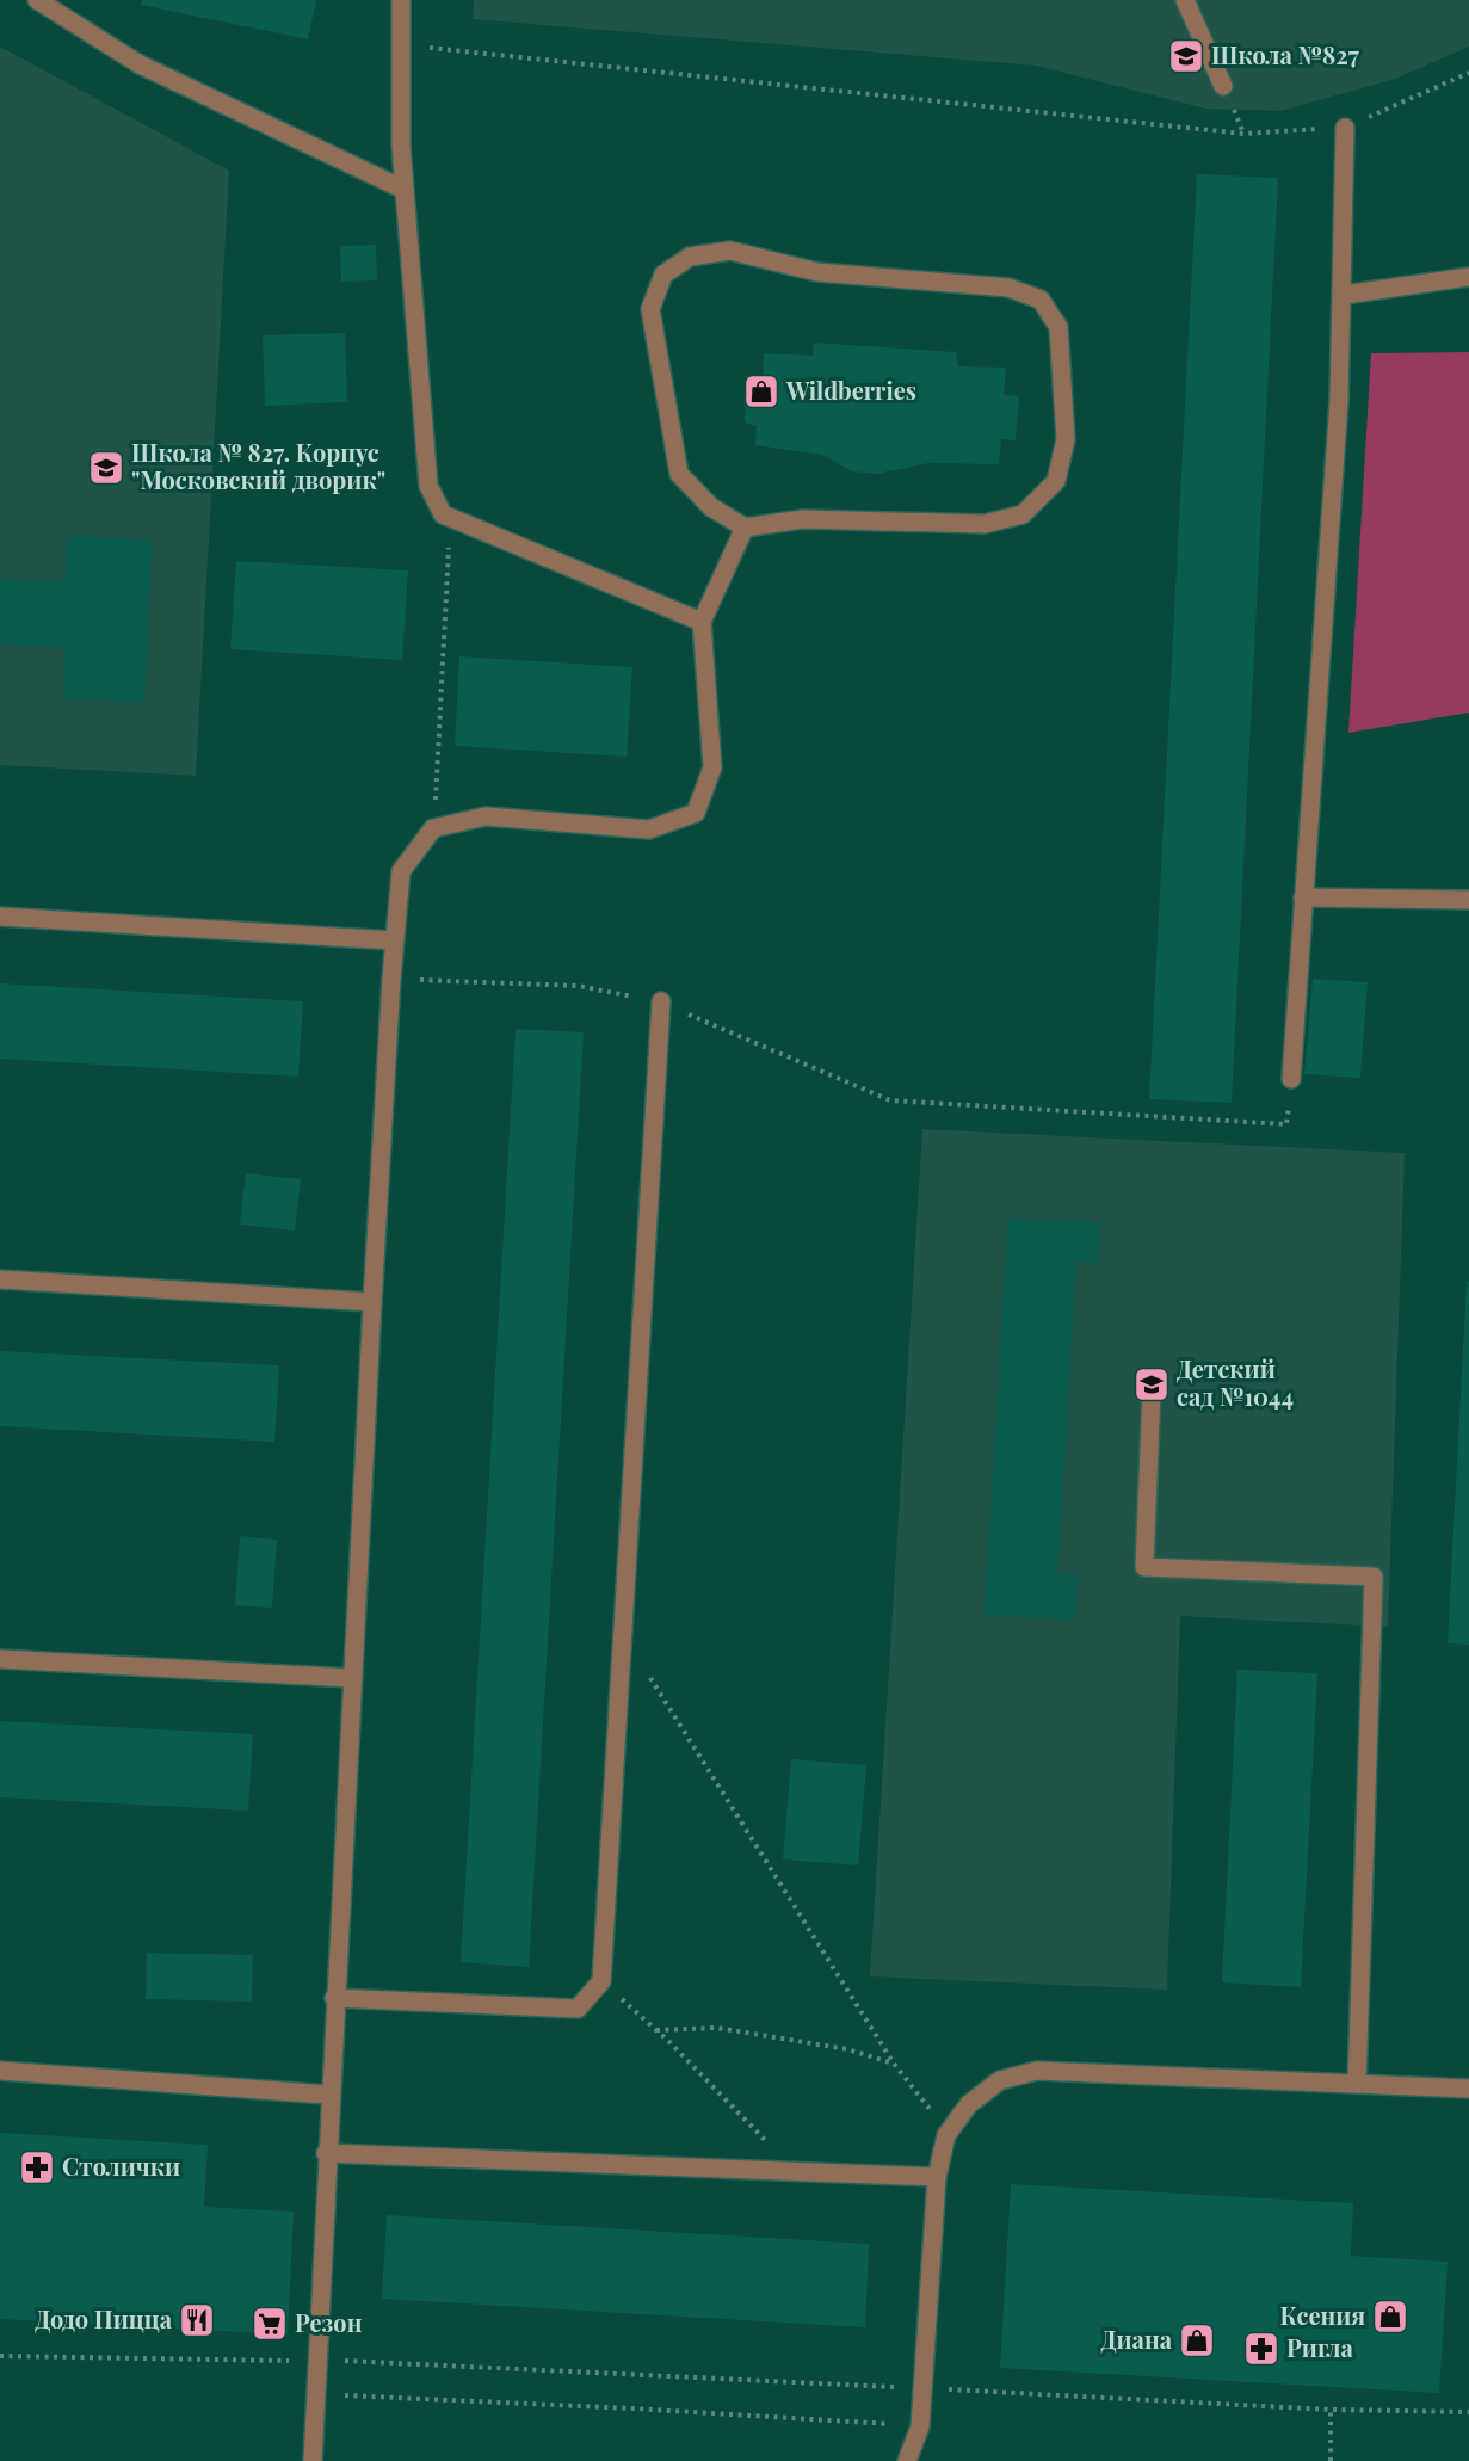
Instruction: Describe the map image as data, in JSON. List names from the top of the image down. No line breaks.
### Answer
{"places":{"school or university":["Школа №827","Школа № 827. Корпус \"Московский дворик\"","Детский сад №1044"],"shop":["Wildberries","Ксения","Диана"],"pharmacy":["Столички","Ригла"],"restaurant":["Додо Пицца"],"supermarket":["Резон"]}}
